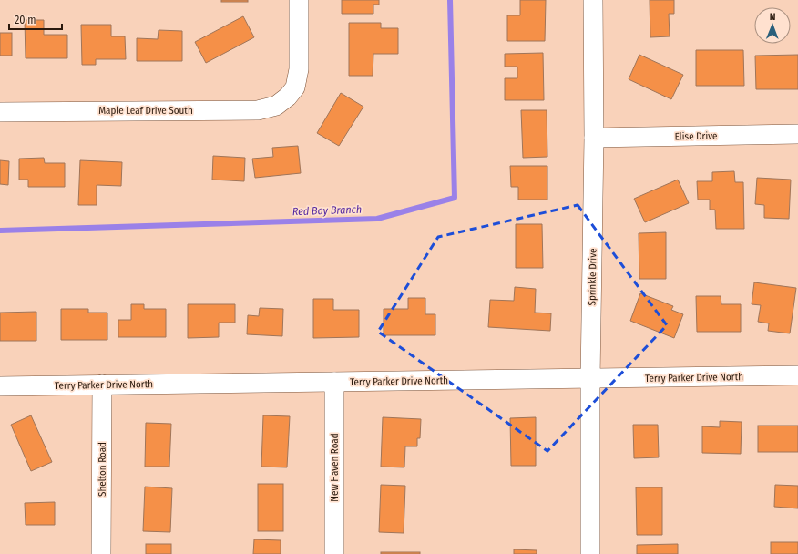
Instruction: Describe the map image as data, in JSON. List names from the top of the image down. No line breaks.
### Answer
{"streets":{"street":["Maple Leaf Drive South","Elise Drive","Sprinkle Drive","Terry Parker Drive North","New Haven Road","Shelton Road"]},"crossings":[["Elise Drive","Sprinkle Drive"],["Sprinkle Drive","Terry Parker Drive North"],["Terry Parker Drive North","New Haven Road"],["Terry Parker Drive North","Shelton Road"]],"water":["Red Bay Branch"],"scale_bar":"20 m","north":"top"}
